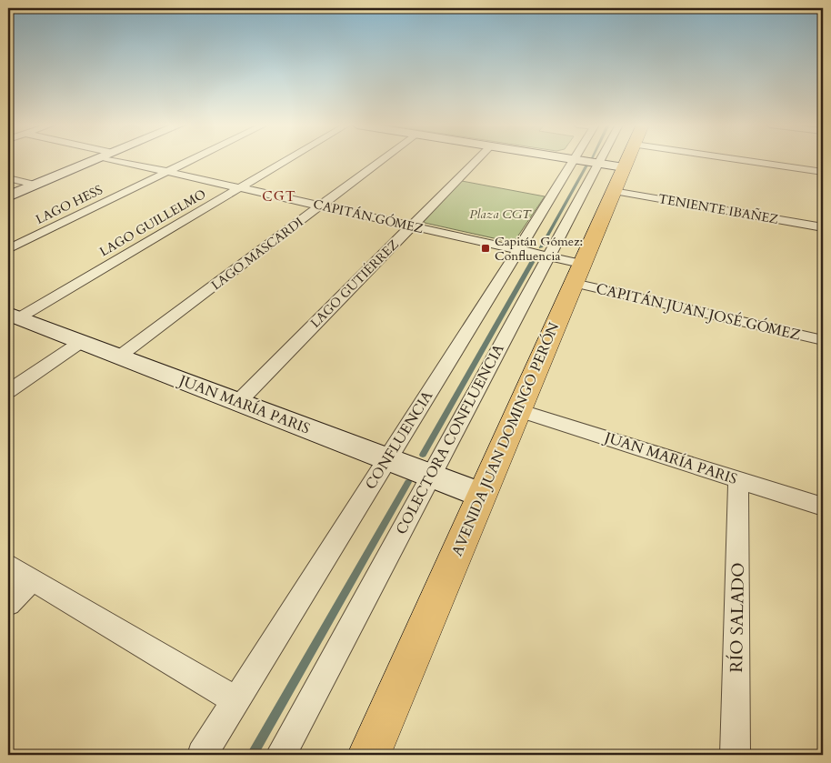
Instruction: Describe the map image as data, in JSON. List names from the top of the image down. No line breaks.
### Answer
{"streets":{"main road":["AVENIDA JUAN DOMINGO PERÓN"],"street":["LAGO HESS","TENIENTE IBAÑEZ","CAPITÁN GÓMEZ","LAGO GUILLELMO","LAGO MASCARDI","LAGO GUTIÉRREZ","CAPITÁN JUAN JOSÉ GÓMEZ","JUAN MARÍA PARIS","COLECTORA CONFLUENCIA","CONFLUENCIA","RÍO SALADO"]},"crossings":[["LAGO HESS","CAPITÁN GÓMEZ"],["TENIENTE IBAÑEZ","AVENIDA JUAN DOMINGO PERÓN"],["CAPITÁN GÓMEZ","LAGO GUILLELMO"],["CAPITÁN GÓMEZ","LAGO MASCARDI"],["CAPITÁN GÓMEZ","LAGO GUTIÉRREZ"],["CAPITÁN GÓMEZ","CAPITÁN JUAN JOSÉ GÓMEZ"],["CAPITÁN GÓMEZ","COLECTORA CONFLUENCIA"],["CAPITÁN GÓMEZ","AVENIDA JUAN DOMINGO PERÓN"],["CAPITÁN GÓMEZ","CONFLUENCIA"],["LAGO GUILLELMO","JUAN MARÍA PARIS"],["LAGO MASCARDI","JUAN MARÍA PARIS"],["LAGO GUTIÉRREZ","JUAN MARÍA PARIS"],["CAPITÁN JUAN JOSÉ GÓMEZ","AVENIDA JUAN DOMINGO PERÓN"],["JUAN MARÍA PARIS","COLECTORA CONFLUENCIA"],["JUAN MARÍA PARIS","AVENIDA JUAN DOMINGO PERÓN"],["JUAN MARÍA PARIS","CONFLUENCIA"],["JUAN MARÍA PARIS","RÍO SALADO"]],"districts":["CGT"],"parks":["Plaza CGT"],"places":{"transit":["Capitán Gómez: Confluencia"]}}
